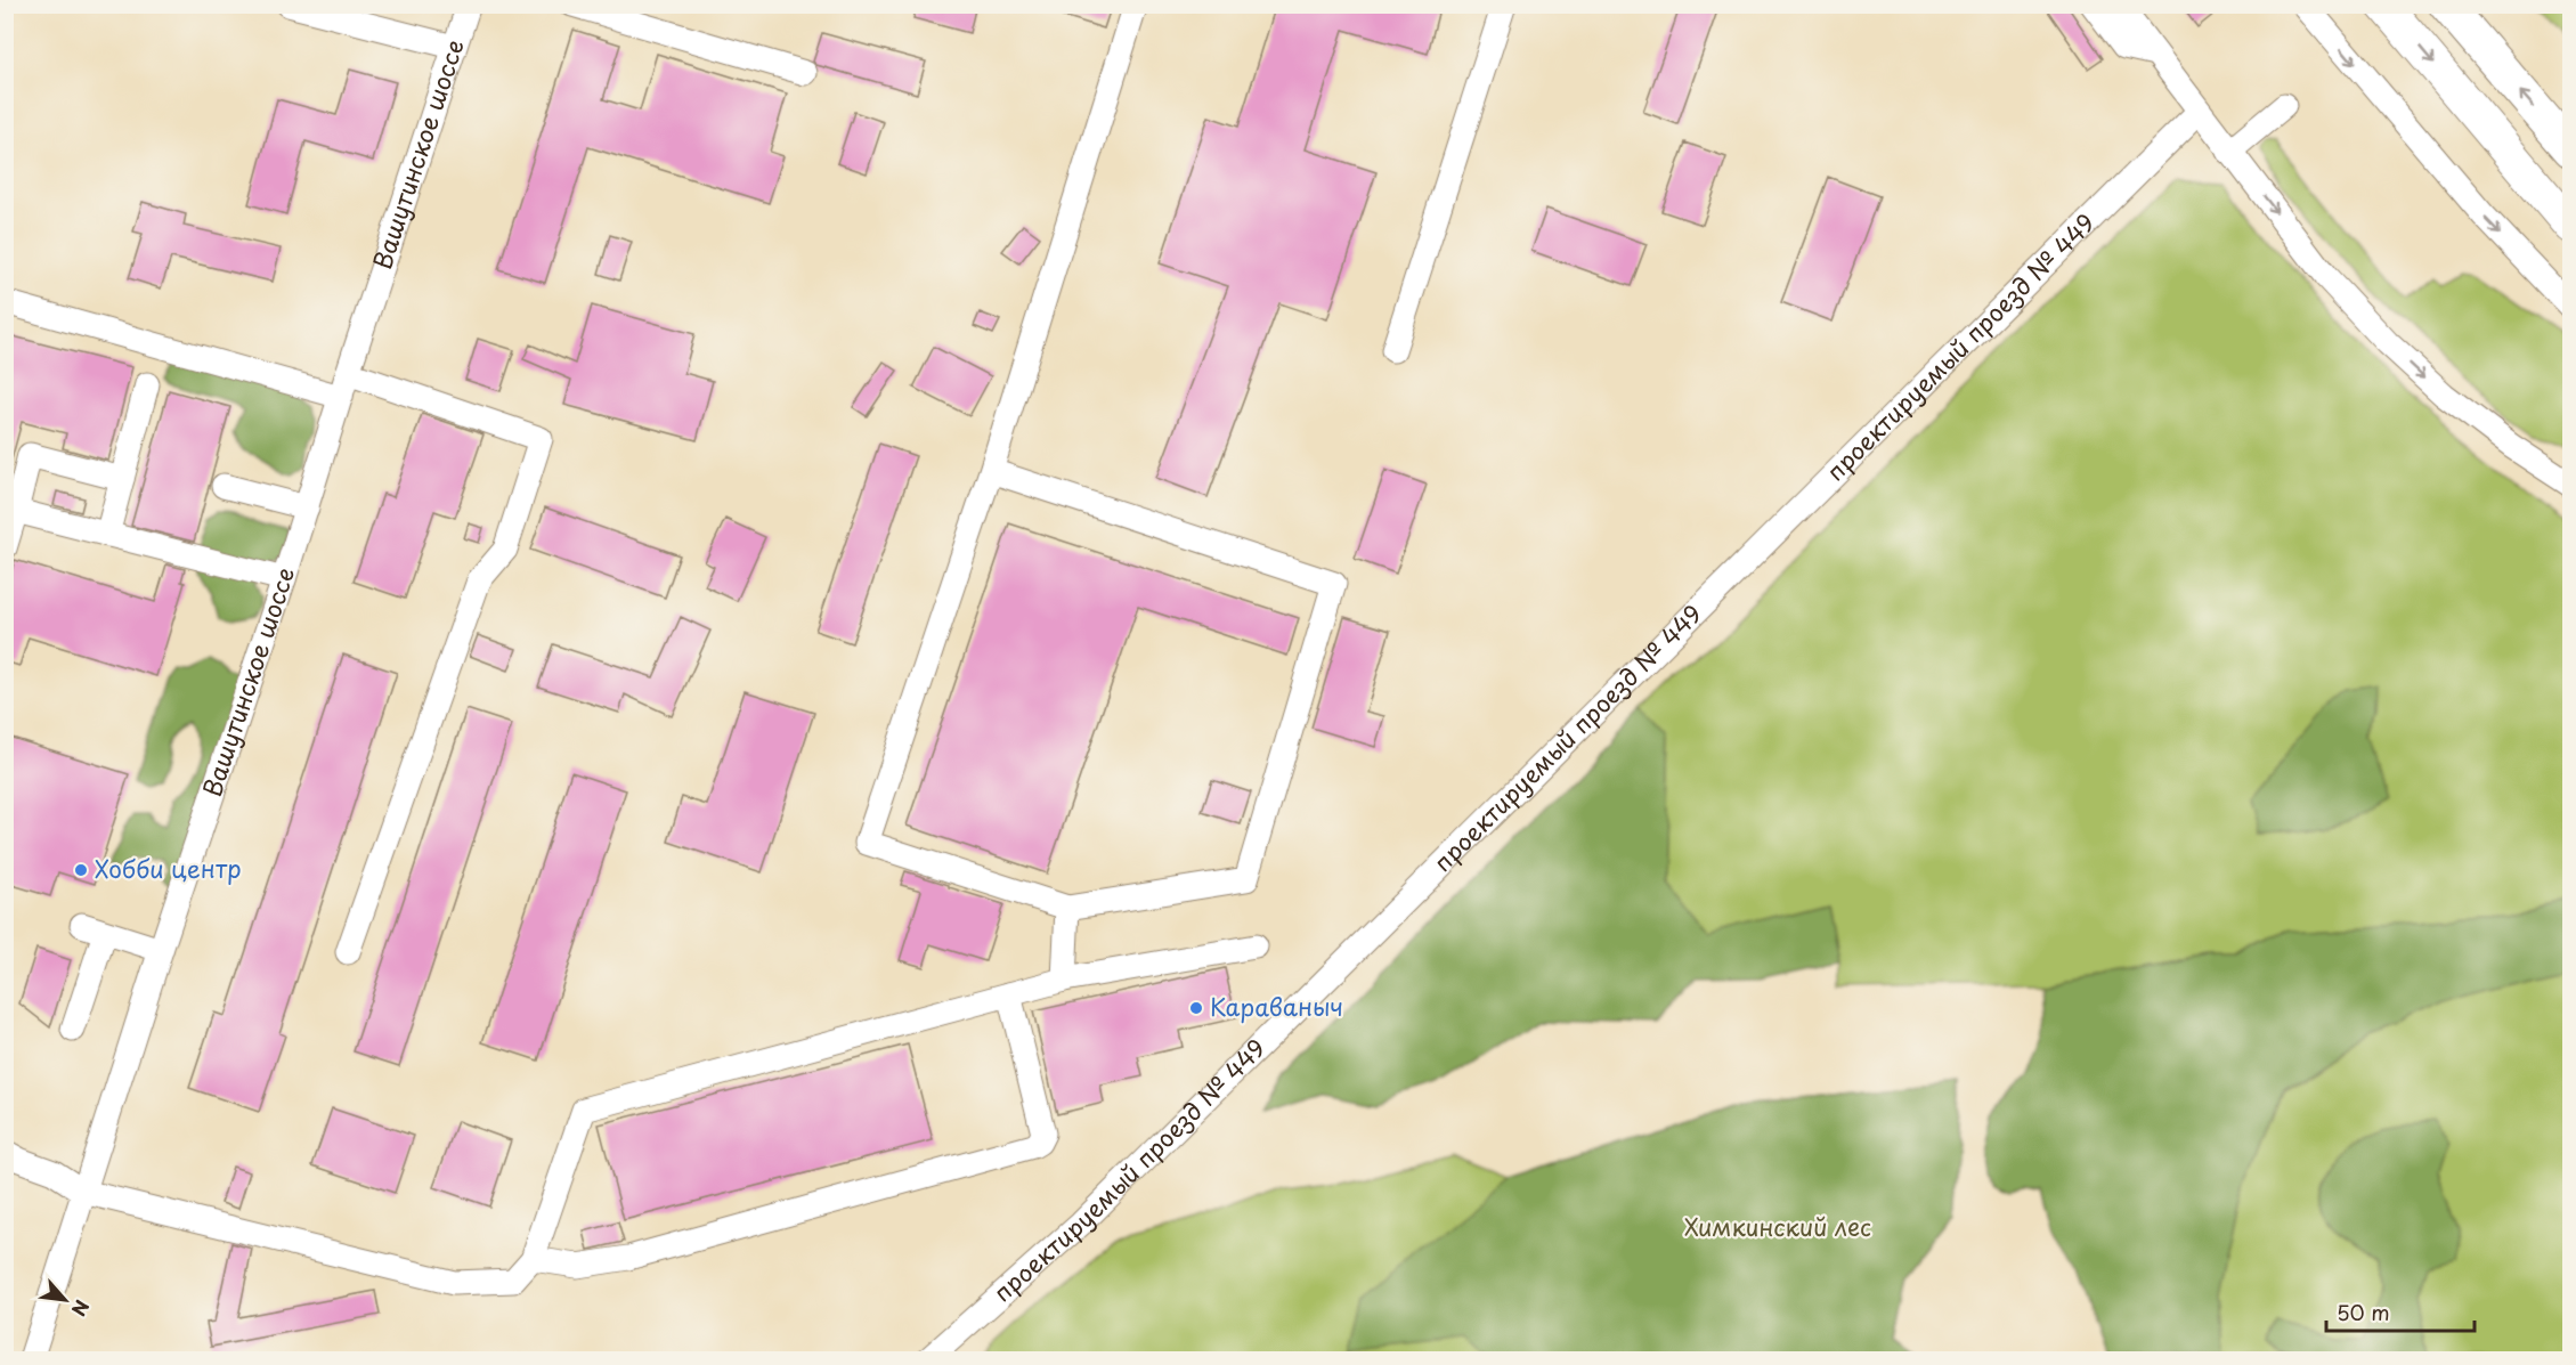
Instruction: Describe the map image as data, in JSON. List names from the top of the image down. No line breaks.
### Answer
{"streets":{"street":["Вашутинское шоссе","проектируемый проезд № 449"]},"parks":["Химкинский лес"],"places":["Хобби центр","Караваныч"],"scale_bar":"50 m","north":"bottom right"}
